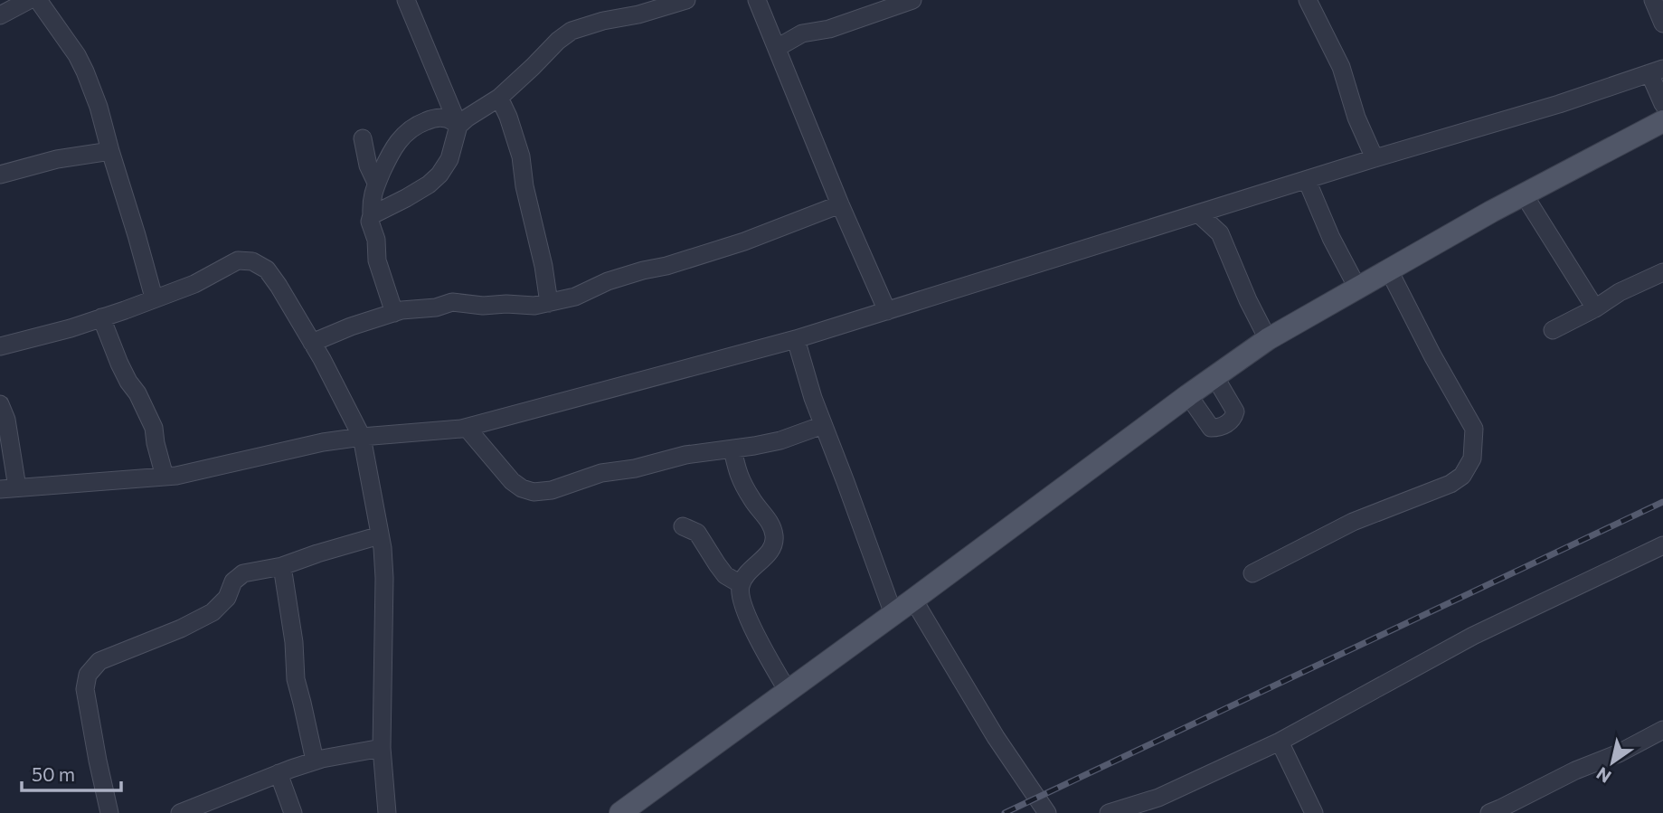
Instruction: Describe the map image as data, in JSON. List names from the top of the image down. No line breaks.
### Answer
{"scale_bar":"50 m","north":"bottom left"}
